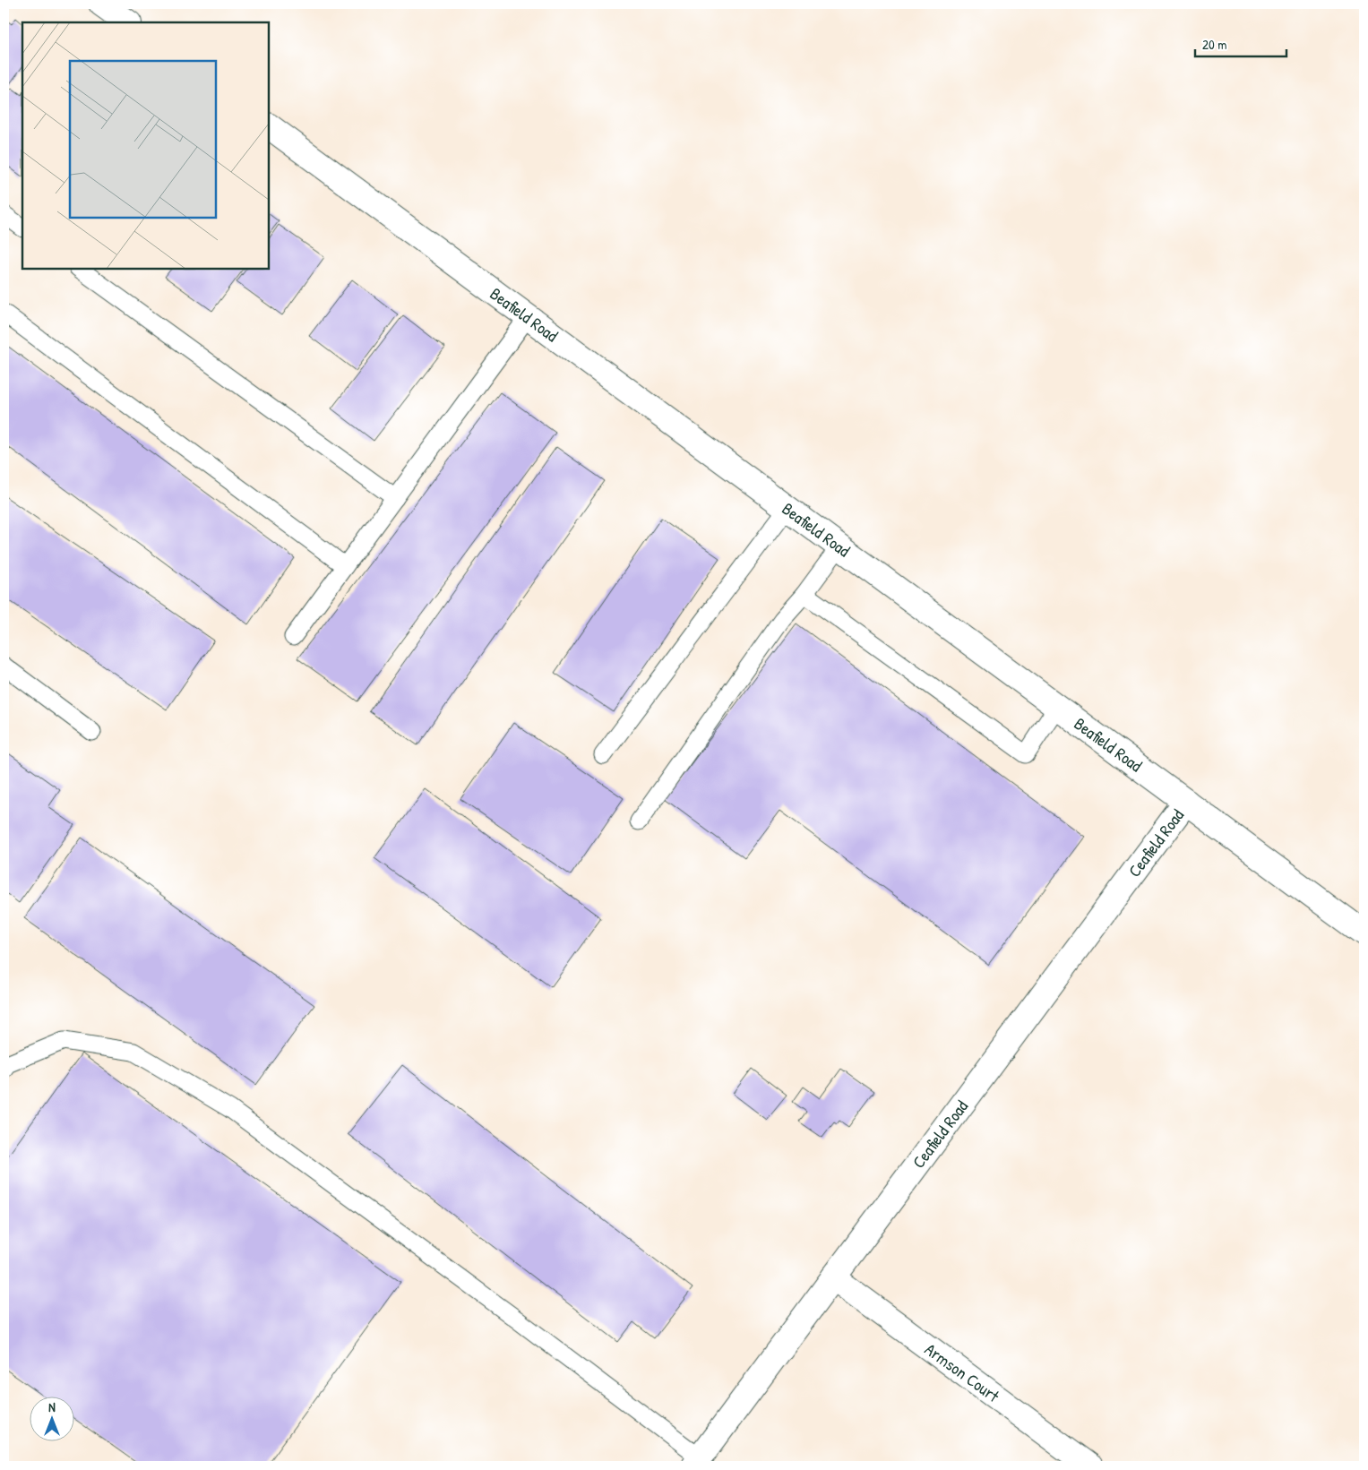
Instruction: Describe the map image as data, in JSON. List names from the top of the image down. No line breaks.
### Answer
{"streets":{"street":["Beafield Road","Ceafield Road","Armson Court"]},"crossings":[["Beafield Road","Ceafield Road"],["Ceafield Road","Armson Court"]],"scale_bar":"20 m","north":"top"}
